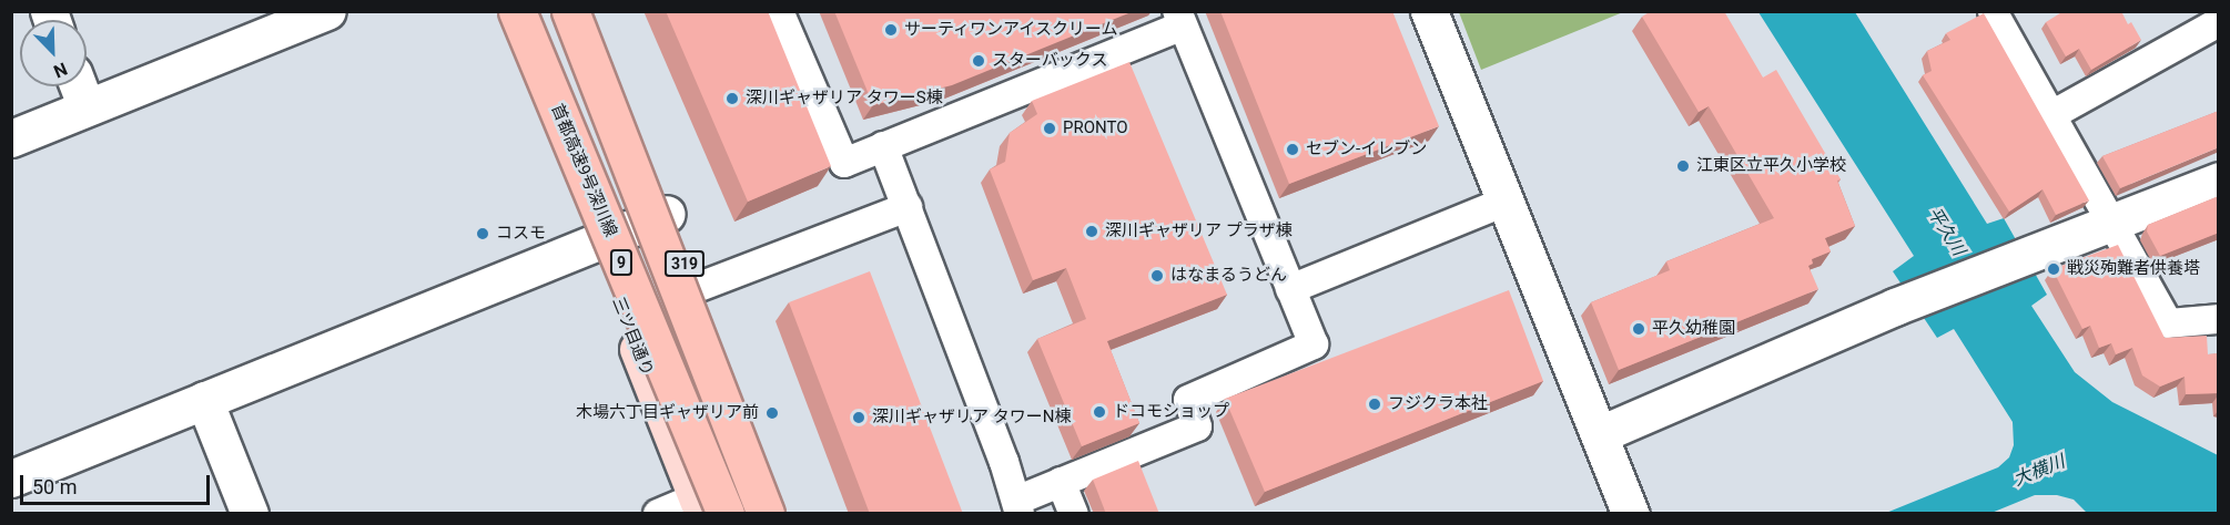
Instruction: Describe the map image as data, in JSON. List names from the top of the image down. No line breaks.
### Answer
{"streets":{"highway":["首都高速9号深川線","9"],"main road":["319","三ツ目通り"]},"crossings":[["首都高速9号深川線","三ツ目通り"]],"water":["平久川","大横川"],"places":["サーティワンアイスクリーム","スターバックス","深川ギャザリア タワーS棟","PRONTO","セブン-イレブン","江東区立平久小学校","深川ギャザリア プラザ棟","コスモ","戦災殉難者供養塔","はなまるうどん","平久幼稚園","フジクラ本社","ドコモショップ","木場六丁目ギャザリア前","深川ギャザリア タワーN棟"],"scale_bar":"50 m","north":"bottom right"}
